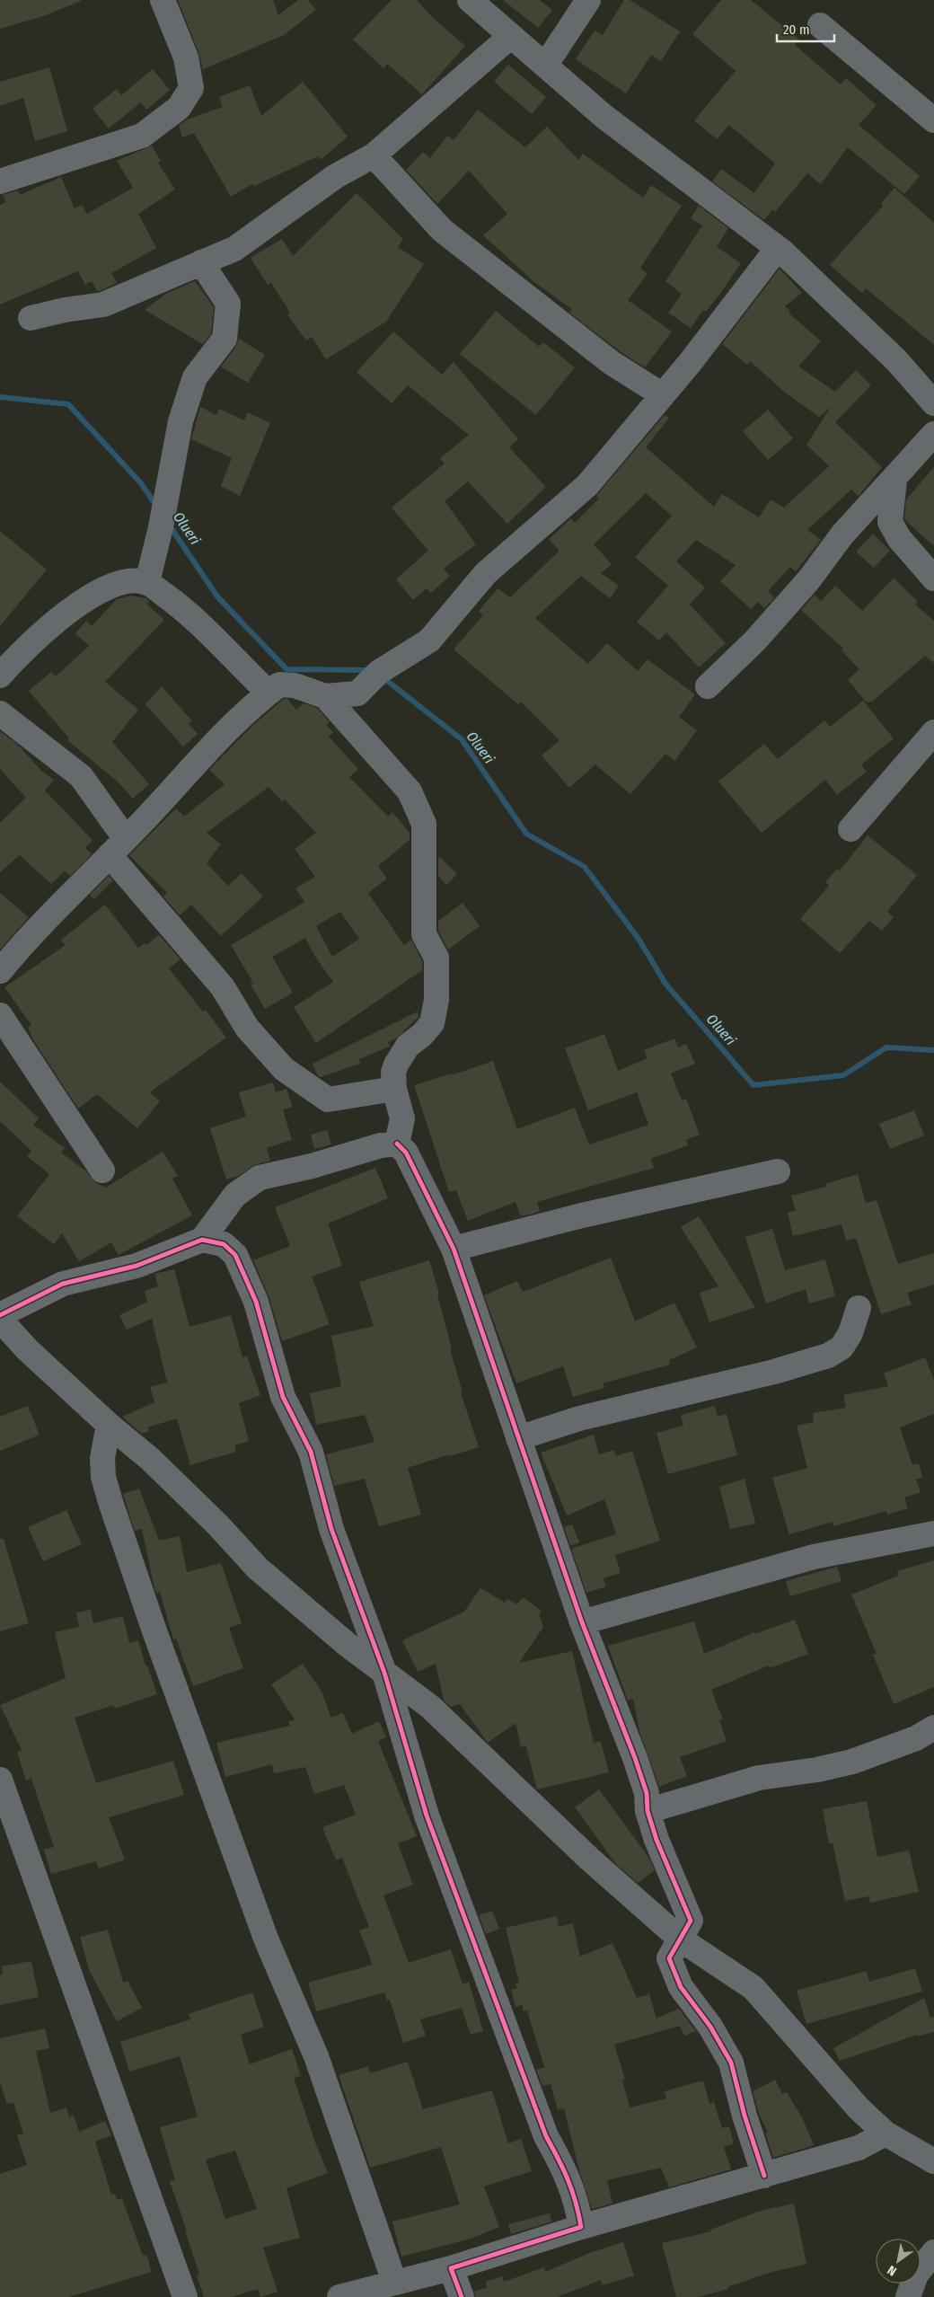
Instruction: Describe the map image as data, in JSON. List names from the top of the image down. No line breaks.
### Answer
{"water":["Olueri"],"scale_bar":"20 m","north":"bottom left"}
